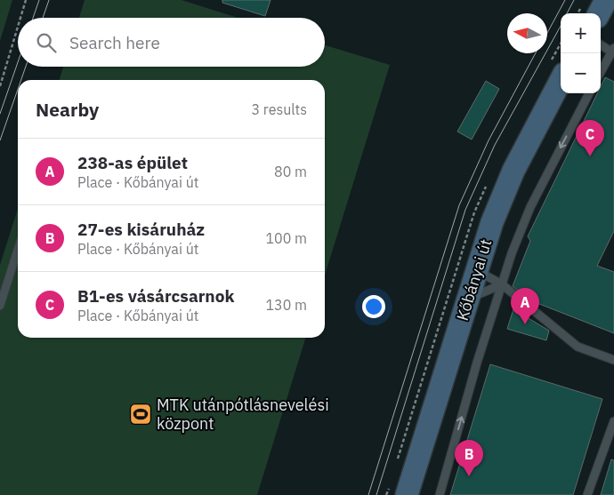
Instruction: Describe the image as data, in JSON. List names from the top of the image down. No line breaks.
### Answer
{"streets":{"main road":["Kőbányai út"]},"places":{"sports":["MTK utánpótlásnevelési központ"]},"north":"left","page":{"map_buttons":["+","−"],"search":"Search here","heading":["Nearby","3 results"],"pins":["C","A","B"],"list":[{"mark":"A","name":"238-as épület","note":"Place · Kőbányai út","value":"80 m"},{"mark":"B","name":"27-es kisáruház","note":"Place · Kőbányai út","value":"100 m"},{"mark":"C","name":"B1-es vásárcsarnok","note":"Place · Kőbányai út","value":"130 m"}]}}
